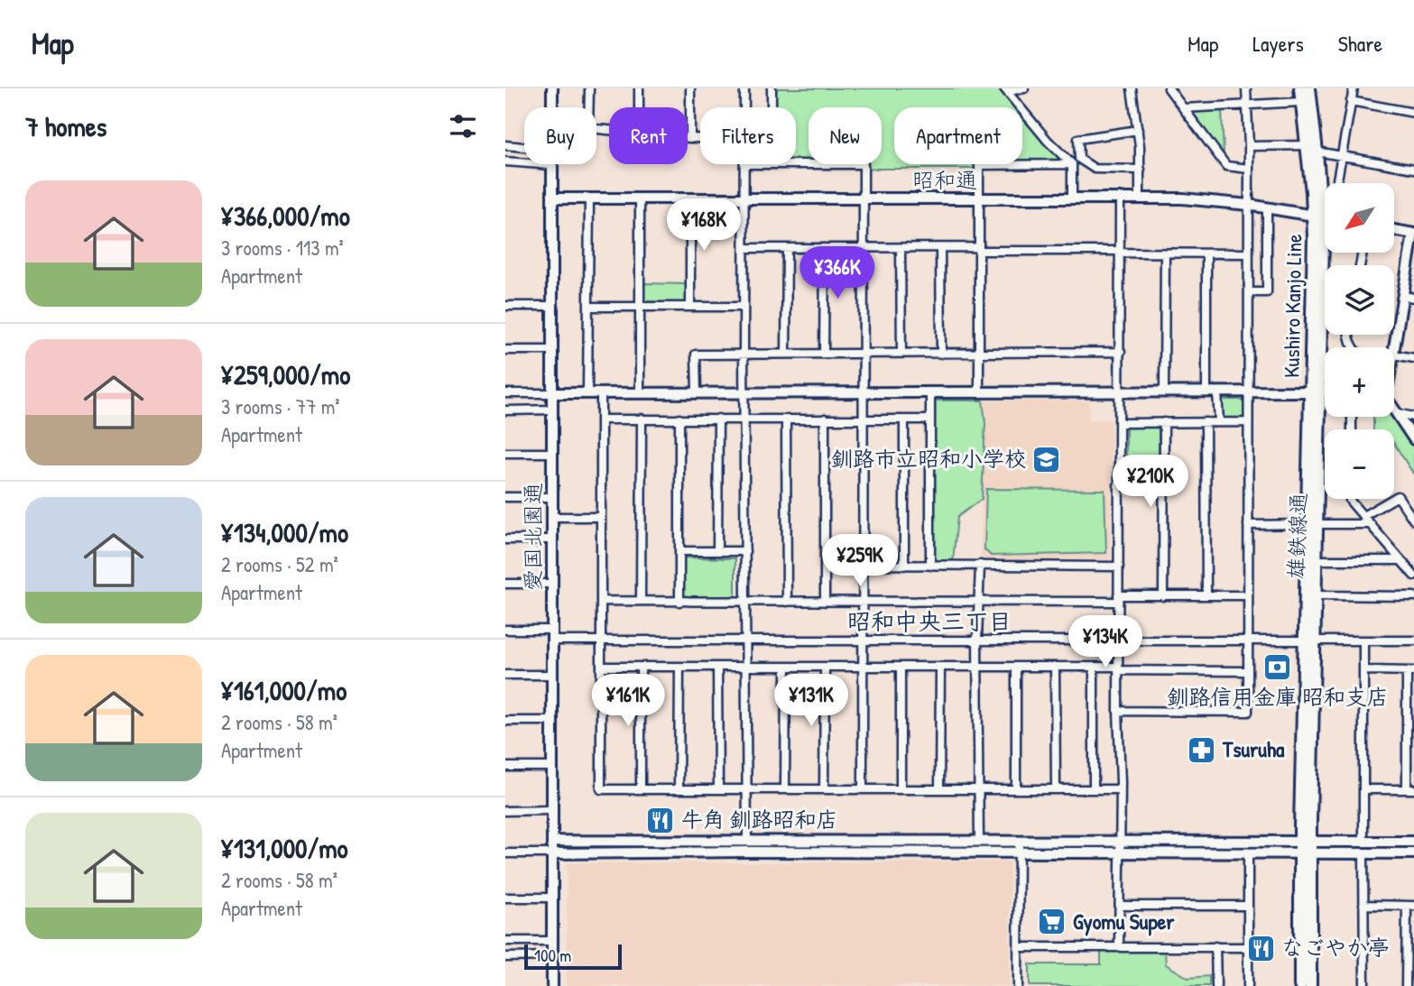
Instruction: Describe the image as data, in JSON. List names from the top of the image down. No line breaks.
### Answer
{"streets":{"main road":["雄鉄線通"],"street":["昭和通","愛国北園通"]},"crossings":[["昭和通","雄鉄線通"],["昭和通","愛国北園通"]],"districts":["昭和中央三丁目"],"places":{"school or university":["釧路市立昭和小学校"],"bank":["釧路信用金庫 昭和支店"],"pharmacy":["Tsuruha"],"restaurant":["牛角 釧路昭和店","なごやか亭"],"supermarket":["Gyomu Super"]},"scale_bar":"100 m","north":"bottom left","page":{"header":"Map","nav":["Map","Layers","Share"],"heading":"7 homes","chip":["Buy","Rent","Filters","New","Apartment"],"list":[{"name":"¥366,000/mo","note":"3 rooms · 113 m² · Apartment"},{"name":"¥259,000/mo","note":"3 rooms · 77 m² · Apartment"},{"name":"¥134,000/mo","note":"2 rooms · 52 m² · Apartment"},{"name":"¥161,000/mo","note":"2 rooms · 58 m² · Apartment"},{"name":"¥131,000/mo","note":"2 rooms · 58 m² · Apartment"}],"map_buttons":["+","−"],"price":["¥168K","¥366K","¥210K","¥259K","¥134K","¥161K","¥131K"],"scale":"100 m"}}
